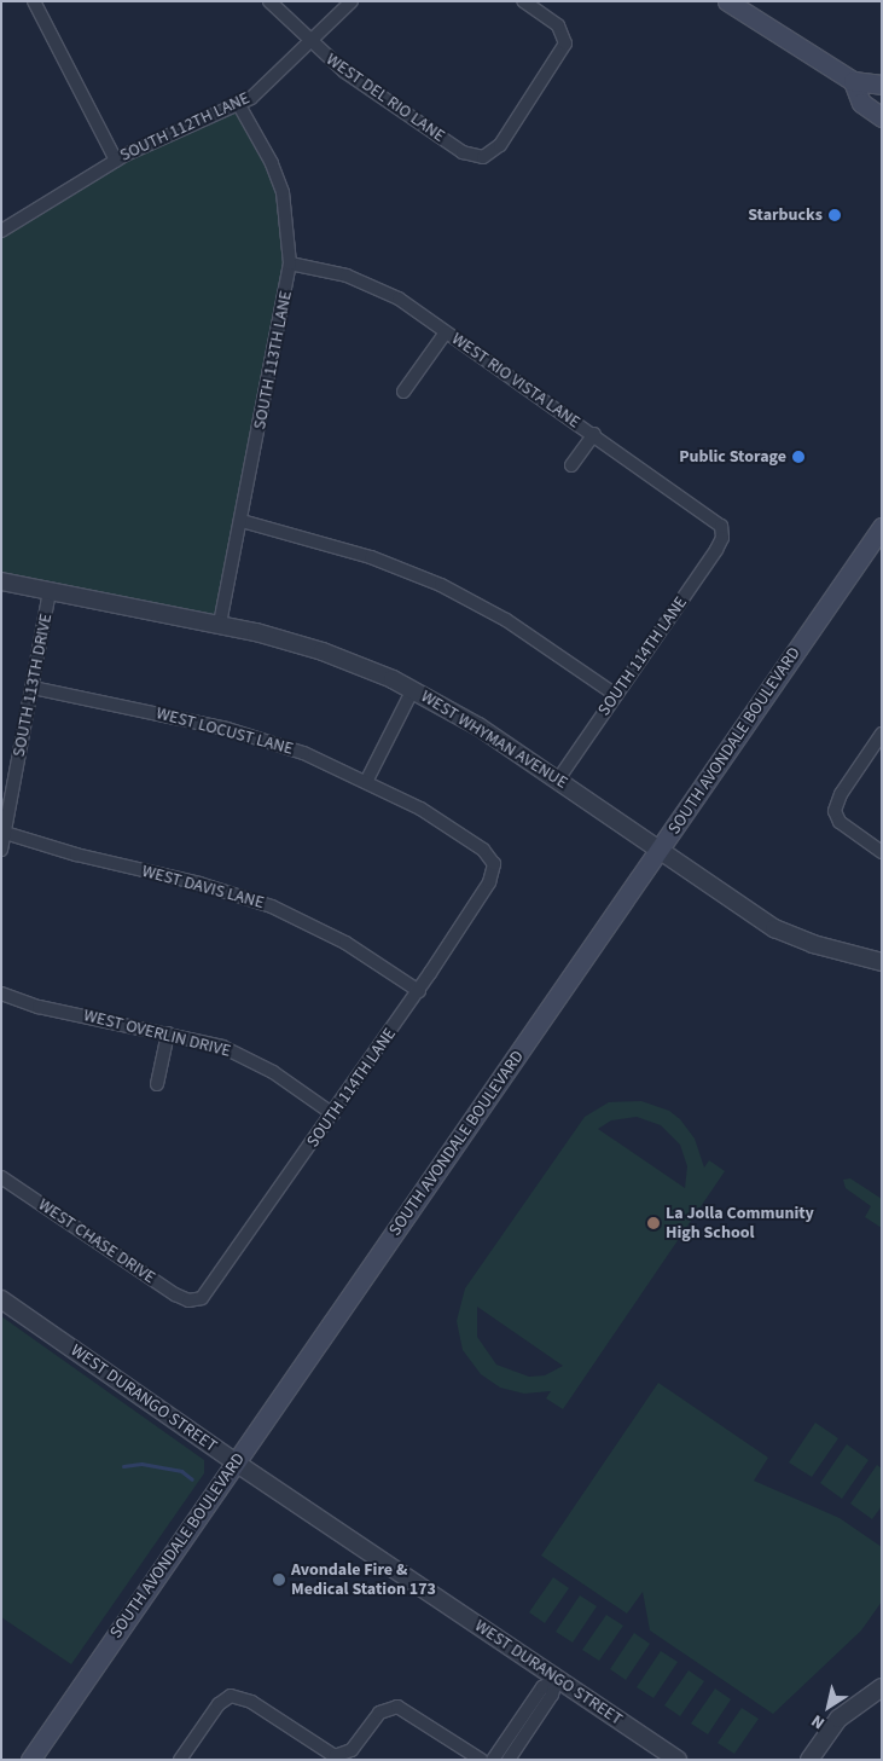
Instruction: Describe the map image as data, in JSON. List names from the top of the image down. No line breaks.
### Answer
{"streets":{"main road":["SOUTH AVONDALE BOULEVARD"],"street":["WEST DEL RIO LANE","SOUTH 112TH LANE","SOUTH 113TH LANE","WEST RIO VISTA LANE","SOUTH 114TH LANE","SOUTH 113TH DRIVE","WEST LOCUST LANE","WEST WHYMAN AVENUE","WEST DAVIS LANE","WEST OVERLIN DRIVE","WEST CHASE DRIVE","WEST DURANGO STREET"]},"crossings":[["WEST DEL RIO LANE","SOUTH 112TH LANE"],["SOUTH 112TH LANE","SOUTH 113TH LANE"],["SOUTH 113TH LANE","WEST RIO VISTA LANE"],["SOUTH 113TH LANE","WEST WHYMAN AVENUE"],["WEST RIO VISTA LANE","SOUTH 114TH LANE"],["SOUTH 114TH LANE","WEST LOCUST LANE"],["SOUTH 114TH LANE","WEST WHYMAN AVENUE"],["SOUTH 114TH LANE","WEST DAVIS LANE"],["SOUTH 114TH LANE","WEST OVERLIN DRIVE"],["SOUTH 114TH LANE","WEST CHASE DRIVE"],["SOUTH 113TH DRIVE","WEST LOCUST LANE"],["SOUTH 113TH DRIVE","WEST WHYMAN AVENUE"],["SOUTH 113TH DRIVE","WEST DAVIS LANE"],["WEST WHYMAN AVENUE","SOUTH AVONDALE BOULEVARD"],["SOUTH AVONDALE BOULEVARD","WEST DURANGO STREET"]],"places":["Starbucks","Public Storage","La Jolla Community High School","Avondale Fire & Medical Station 173"],"north":"bottom left"}
